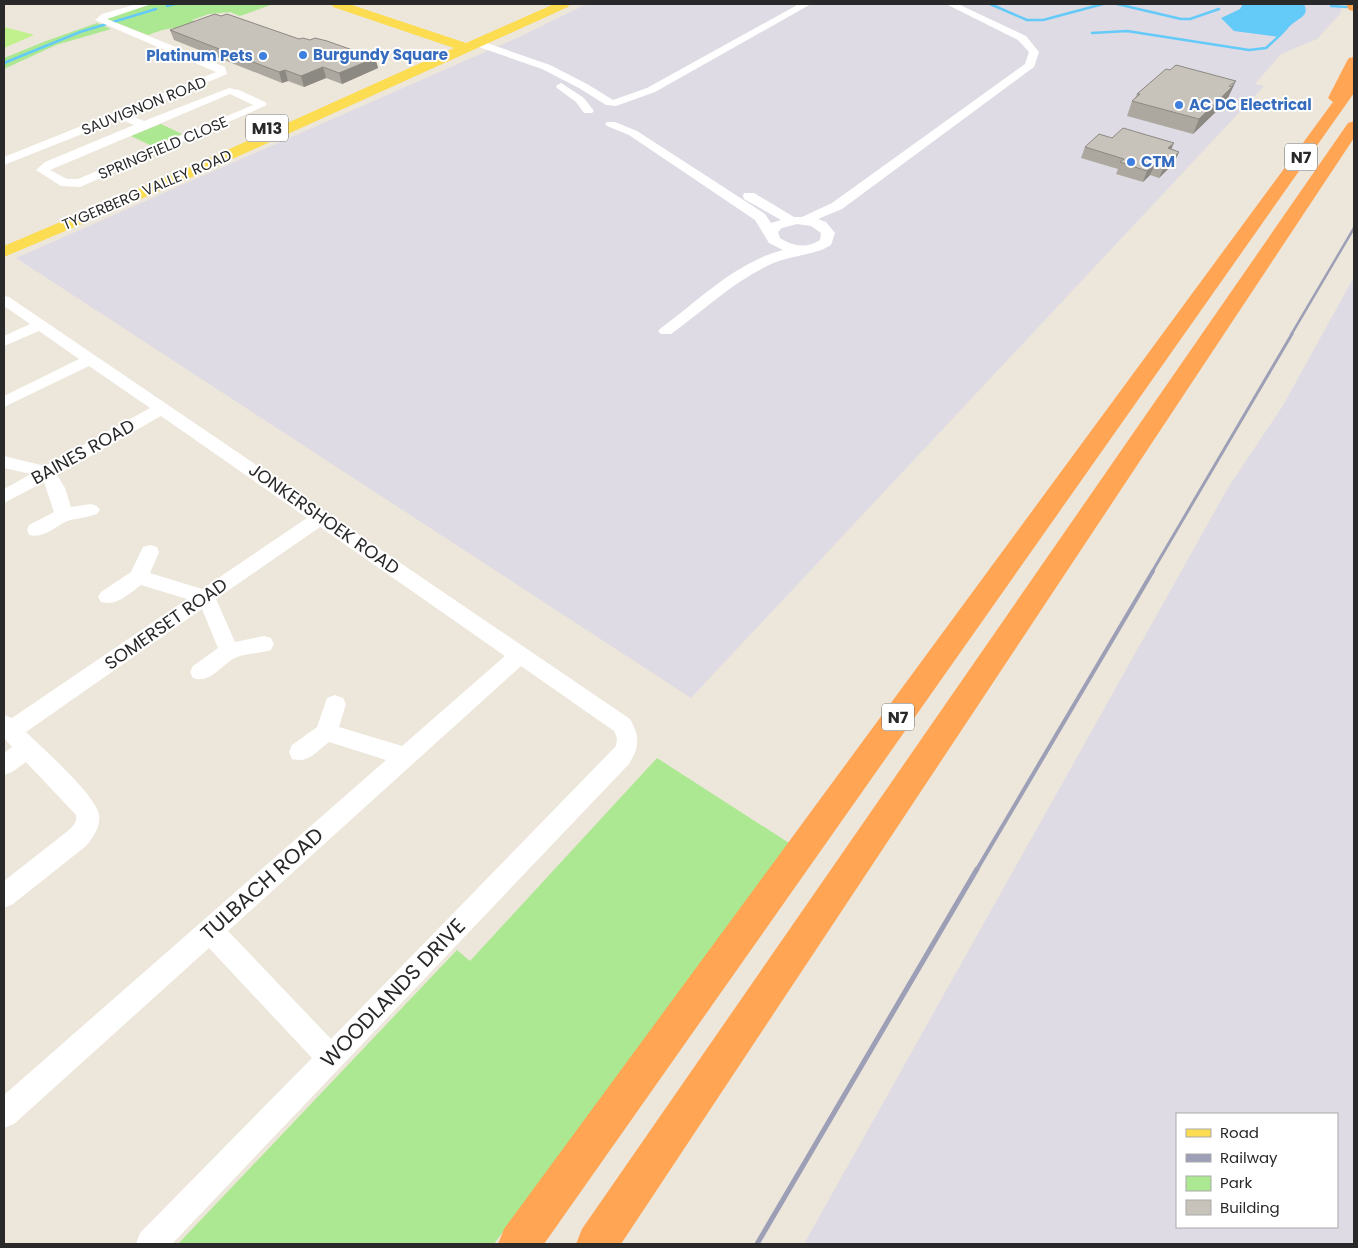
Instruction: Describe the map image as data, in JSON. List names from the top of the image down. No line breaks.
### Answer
{"streets":{"highway":["N7"],"main road":["M13","TYGERBERG VALLEY ROAD"],"street":["SAUVIGNON ROAD","SPRINGFIELD CLOSE","BAINES ROAD","JONKERSHOEK ROAD","SOMERSET ROAD","TULBACH ROAD","WOODLANDS DRIVE"]},"crossings":[["SAUVIGNON ROAD","SPRINGFIELD CLOSE"],["BAINES ROAD","JONKERSHOEK ROAD"],["JONKERSHOEK ROAD","SOMERSET ROAD"],["JONKERSHOEK ROAD","TULBACH ROAD"],["JONKERSHOEK ROAD","WOODLANDS DRIVE"]],"places":["Burgundy Square","Platinum Pets","AC DC Electrical","CTM"],"legend":["Road","Railway","Park","Building"]}
